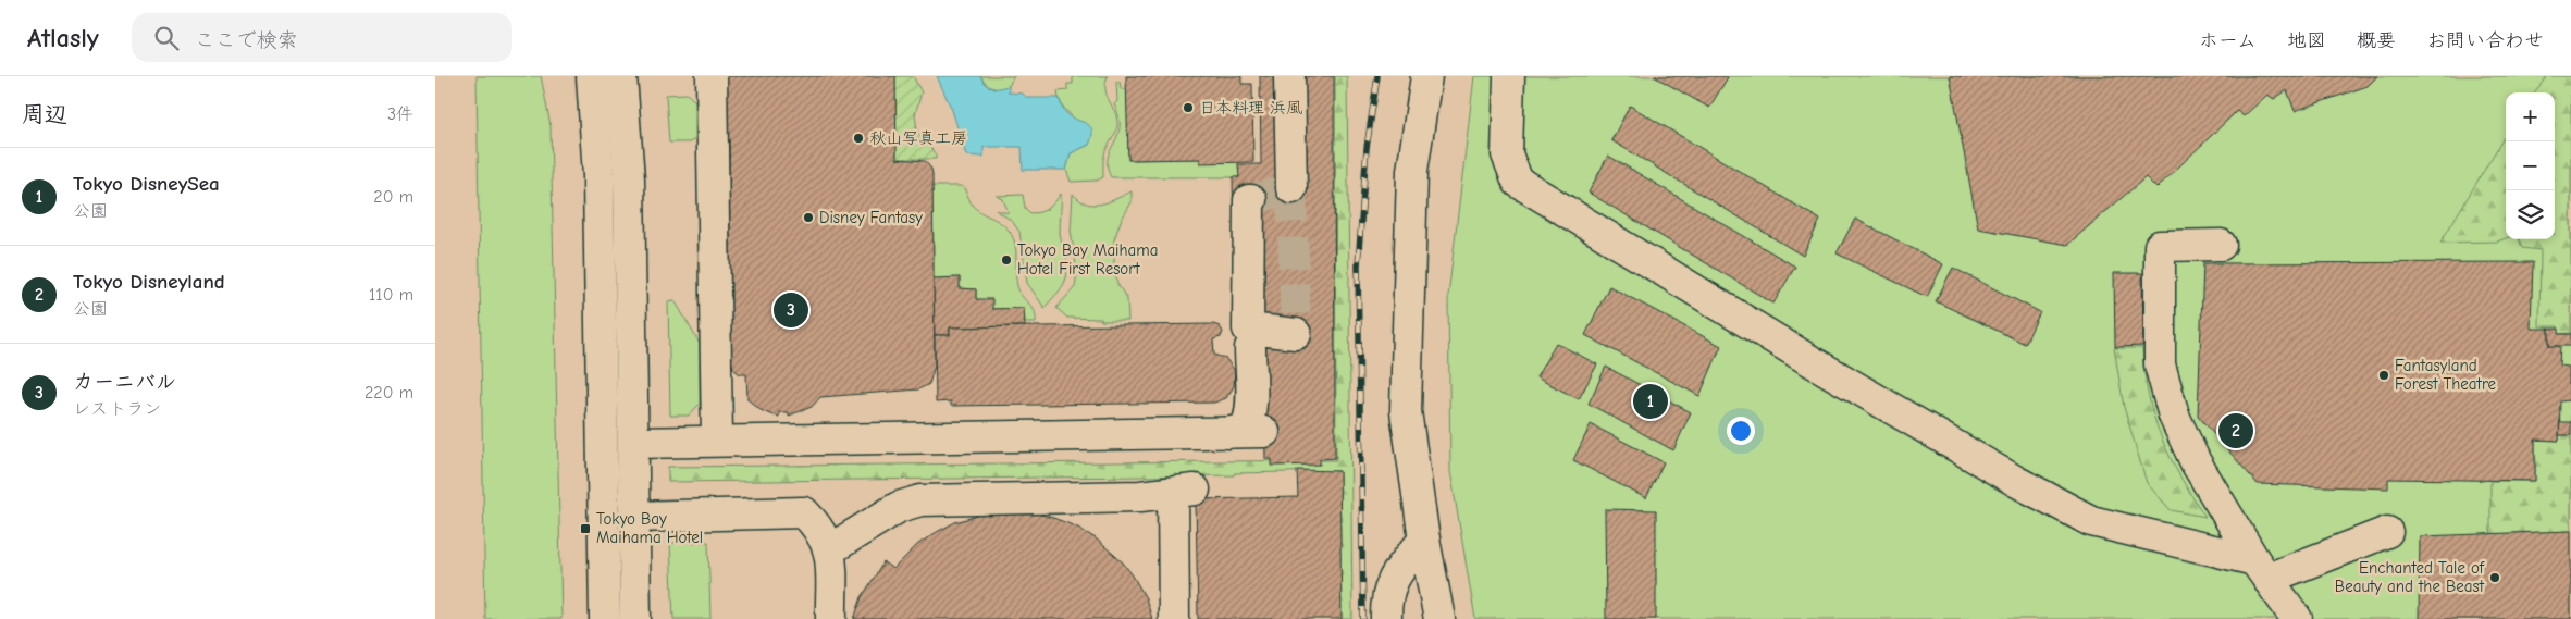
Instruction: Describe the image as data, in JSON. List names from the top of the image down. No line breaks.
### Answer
{"places":{"other":["日本料理 浜風","秋山写真工房","Disney Fantasy","Tokyo Bay Maihama Hotel First Resort","Fantasyland Forest Theatre","Enchanted Tale of Beauty and the Beast"],"transit":["Tokyo Bay Maihama Hotel"]},"page":{"header":"Atlasly","search":"ここで検索","nav":["ホーム","地図","概要","お問い合わせ"],"heading":["周辺","3件"],"map_buttons":["+","−"],"list":[{"mark":"1","name":"Tokyo DisneySea","note":"公園","value":"20 m"},{"mark":"2","name":"Tokyo Disneyland","note":"公園","value":"110 m"},{"mark":"3","name":"カーニバル","note":"レストラン","value":"220 m"}],"pins":["3","1","2"]}}
